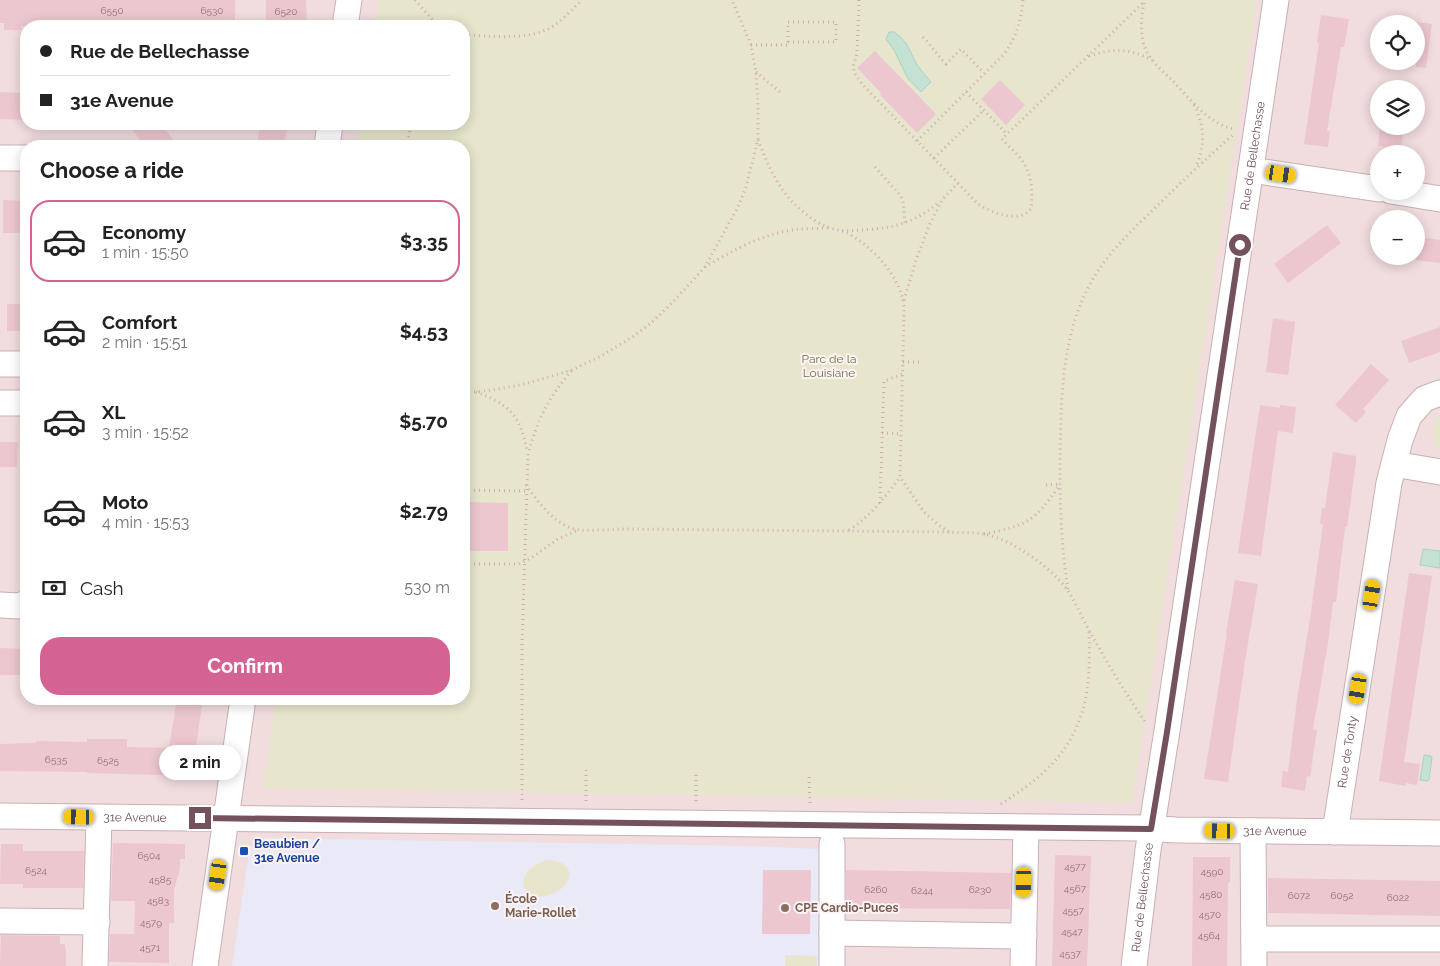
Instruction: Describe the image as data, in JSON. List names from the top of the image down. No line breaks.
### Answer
{"streets":{"street":["Rue de Bellechasse","Rue de Tonty","31e Avenue"]},"crossings":[["Rue de Bellechasse","31e Avenue"],["Rue de Tonty","31e Avenue"]],"parks":["Parc de la Louisiane"],"places":{"transit":["Beaubien / 31e Avenue"],"other":["École Marie-Rollet","CPE Cardio-Puces"]},"house_numbers":["6550","6530","6520","6535","6525","6504","4577","6524","4590","4585","4567","6260","6230","6244","4580","6072","6052","6022","4583","4557","4570","4579","4547","4564","4571","4537"],"page":{"map_buttons":["+","−"],"banner":["Rue de Bellechasse","31e Avenue"],"heading":"Choose a ride","list":[{"name":"Economy","note":"1 min · 15:50","value":"$3.35"},{"name":"Comfort","note":"2 min · 15:51","value":"$4.53"},{"name":"XL","note":"3 min · 15:52","value":"$5.70"},{"name":"Moto","note":"4 min · 15:53","value":"$2.79"}],"pay":["Cash","530 m"],"buttons":"Confirm","bubble":"2 min"}}
